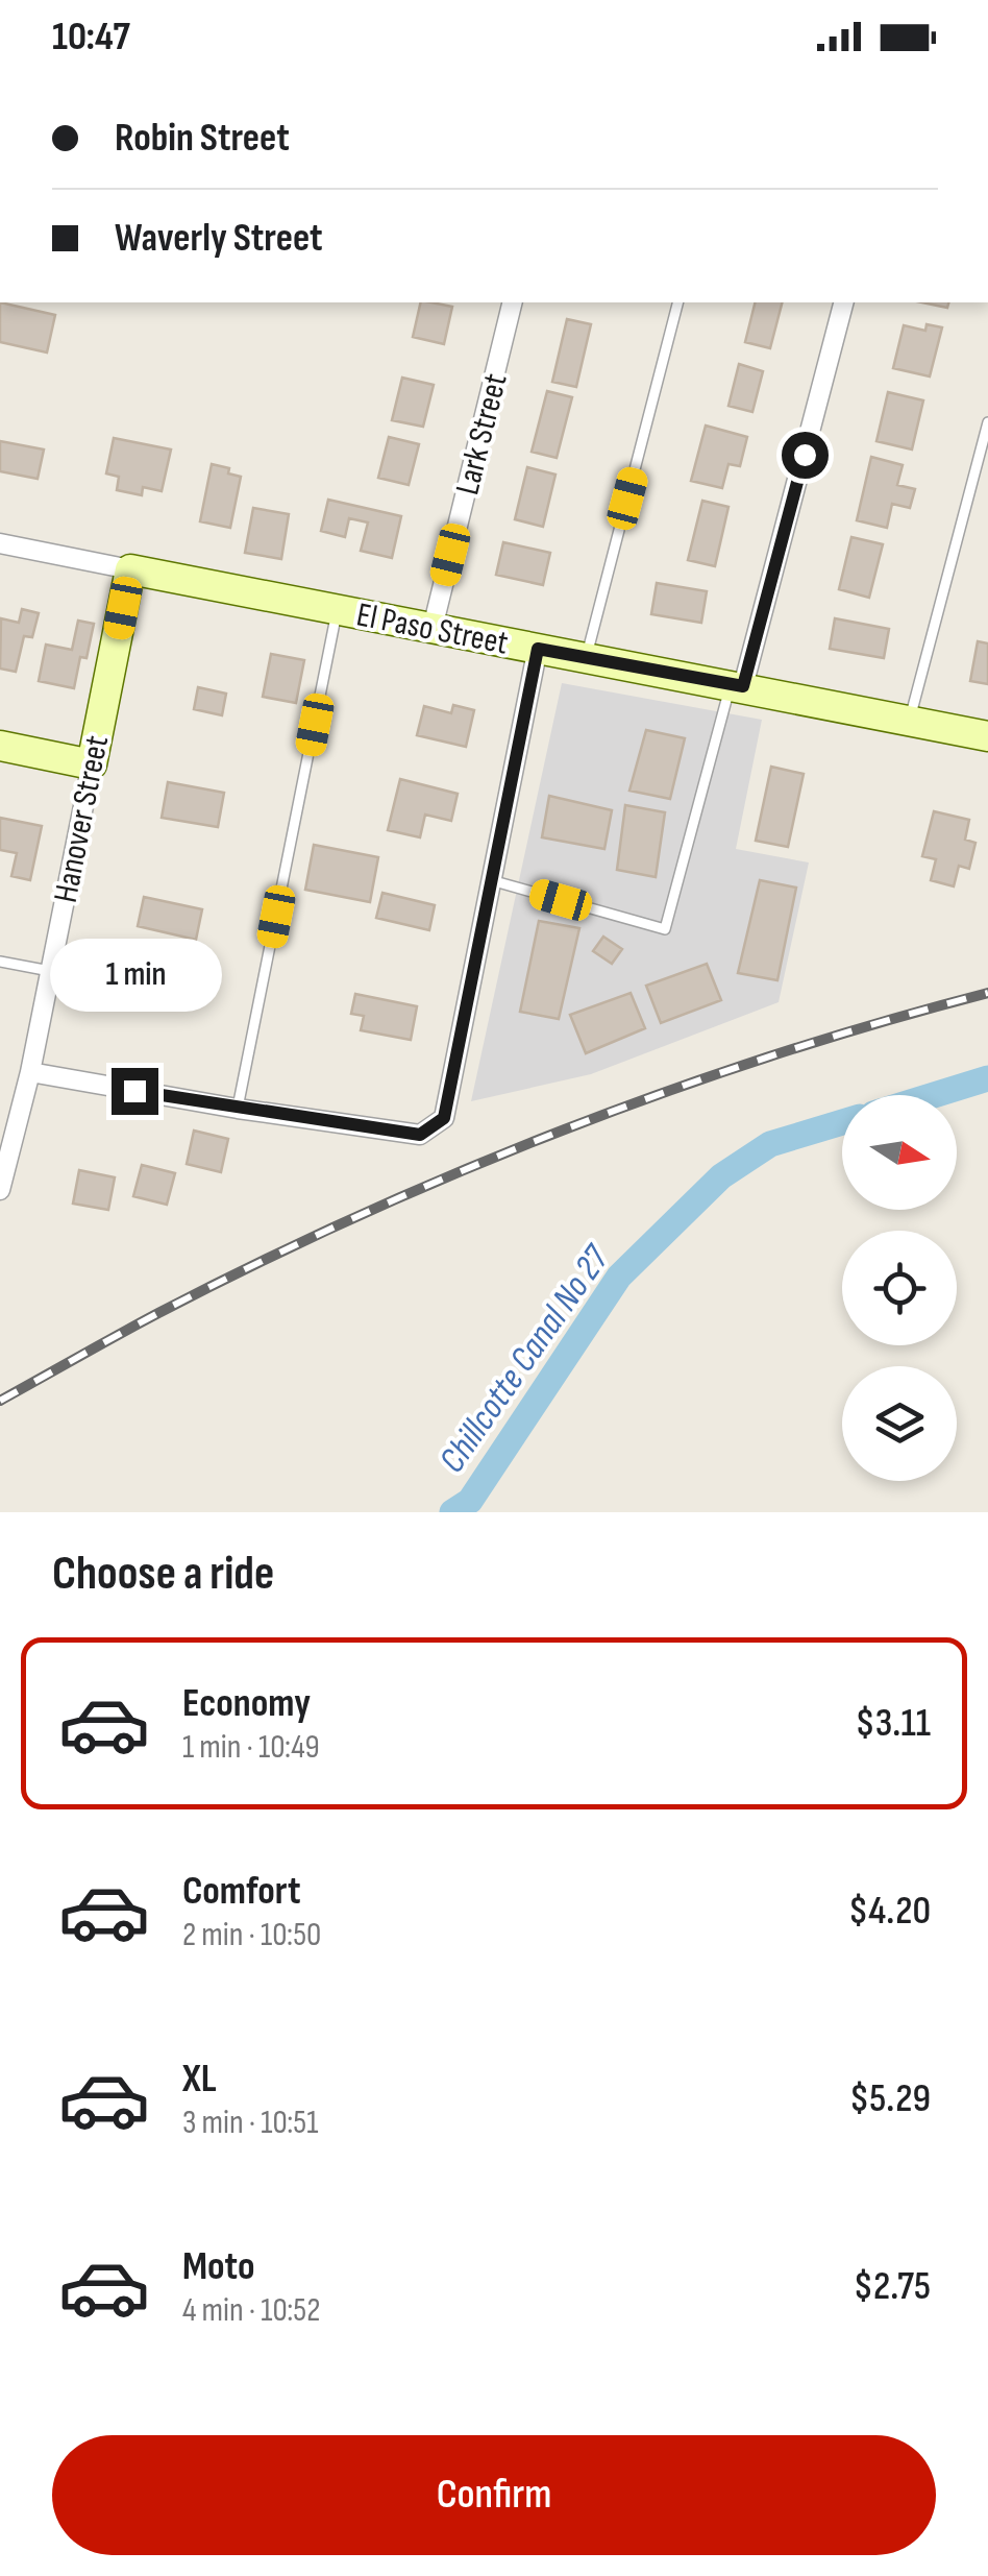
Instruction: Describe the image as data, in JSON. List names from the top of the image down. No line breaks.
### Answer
{"streets":{"main road":["El Paso Street","Hanover Street"],"street":["Lark Street"]},"crossings":[["Lark Street","El Paso Street"],["El Paso Street","Hanover Street"]],"water":["Chillcotte Canal No 27"],"north":"right","page":{"status":"10:47","banner":["Robin Street","Waverly Street"],"bubble":"1 min","heading":"Choose a ride","list":[{"name":"Economy","note":"1 min · 10:49","value":"$3.11"},{"name":"Comfort","note":"2 min · 10:50","value":"$4.20"},{"name":"XL","note":"3 min · 10:51","value":"$5.29"},{"name":"Moto","note":"4 min · 10:52","value":"$2.75"}],"buttons":"Confirm"}}
